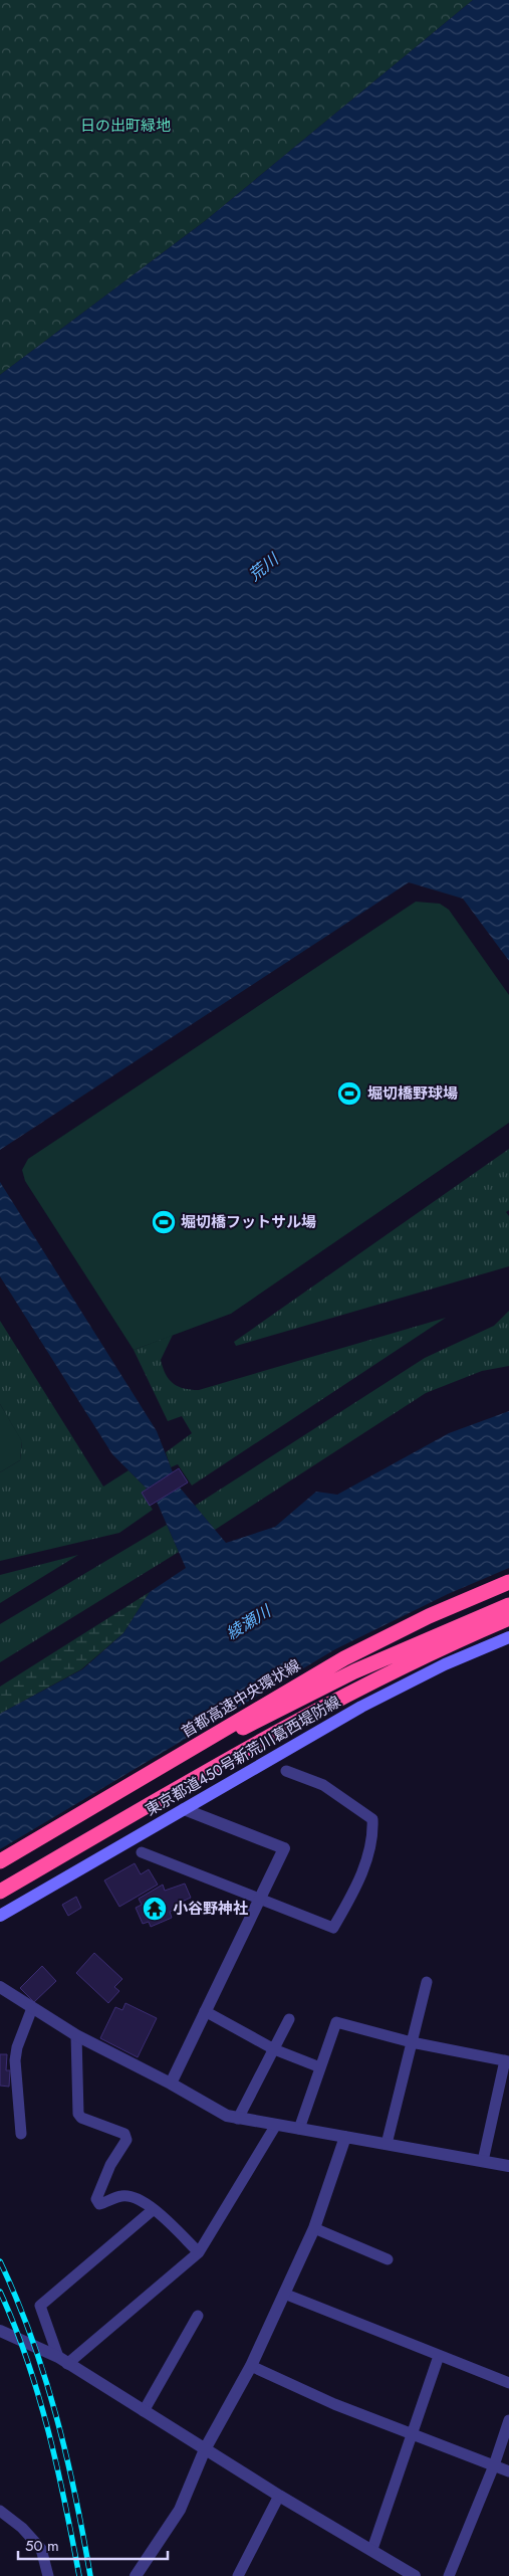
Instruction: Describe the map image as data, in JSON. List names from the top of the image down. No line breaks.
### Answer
{"streets":{"highway":["首都高速中央環状線"],"main road":["東京都道450号新荒川葛西堤防線"]},"water":["荒川","綾瀬川"],"parks":["日の出町緑地"],"places":{"sports":["堀切橋野球場","堀切橋フットサル場"],"temple":["小谷野神社"]},"scale_bar":"50 m"}
